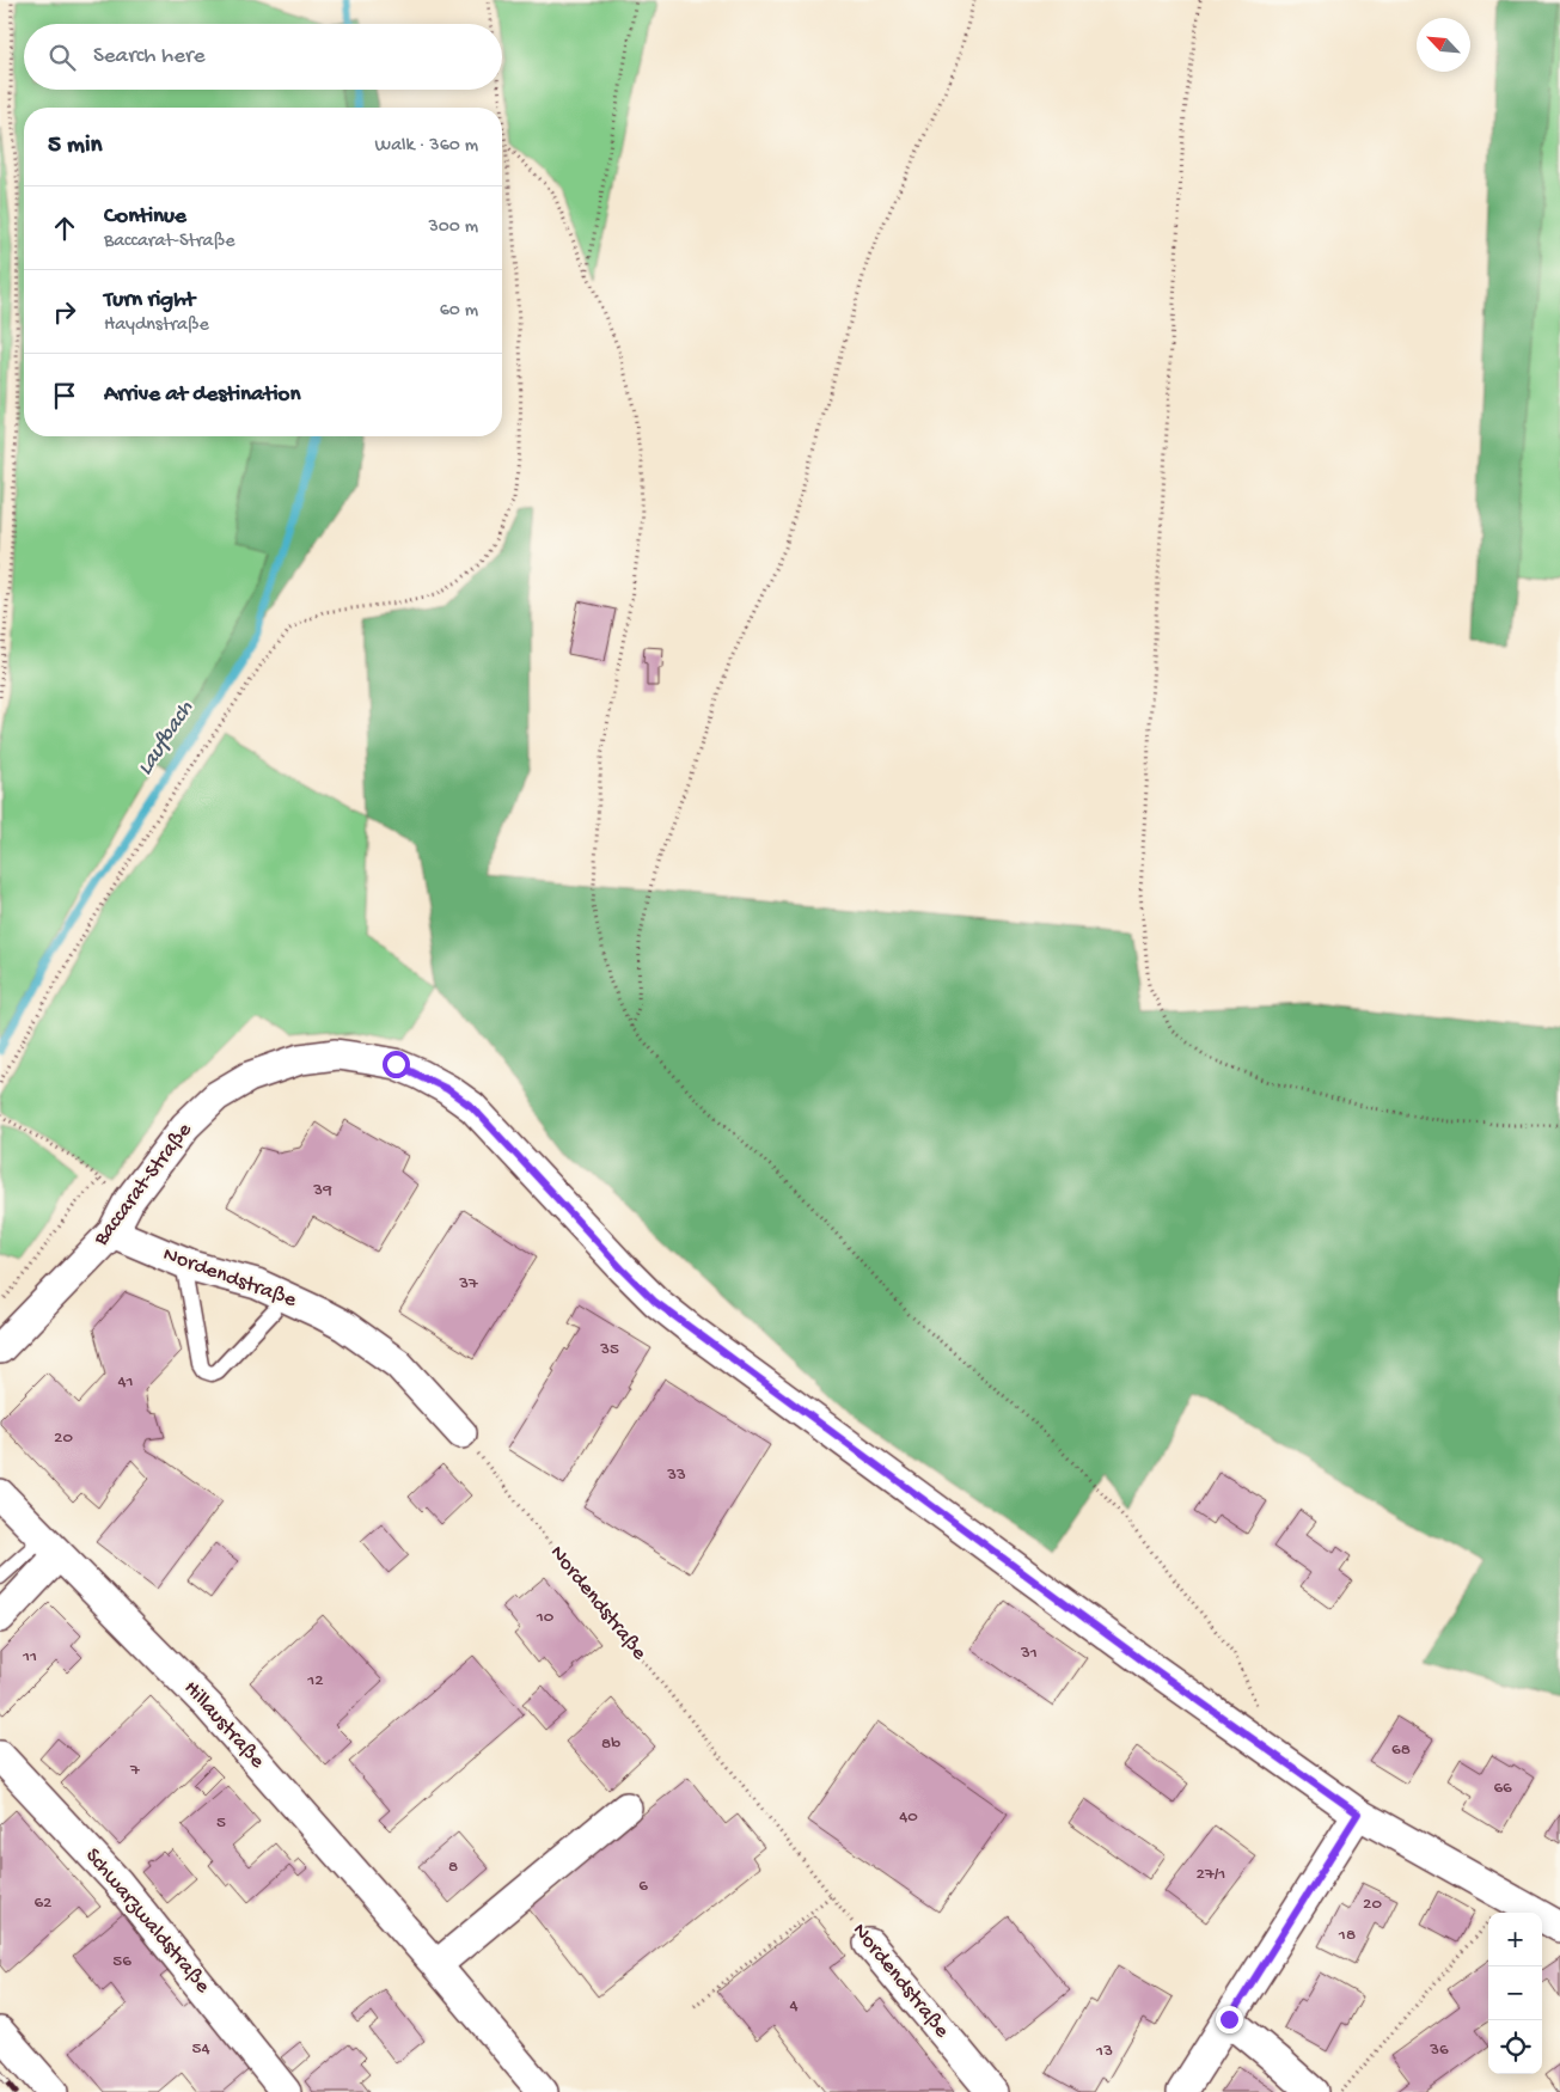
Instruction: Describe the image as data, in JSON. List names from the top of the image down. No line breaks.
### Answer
{"streets":{"street":["Baccarat-Straße","Nordendstraße","Hillaustraße","Schwarzwaldstraße"]},"crossings":[["Baccarat-Straße","Nordendstraße"]],"water":["Laufbach"],"house_numbers":["39","37","35","41","20","33","10","31","11","12","8b","68","7","66","40","5","8","27/1","6","62","20","18","56","4","54","36","13"],"north":"top left","page":{"search":"Search here","heading":["5 min","Walk · 360 m"],"list":[["Continue","Baccarat-Straße","300 m"],["Turn right","Haydnstraße","60 m"],"Arrive at destination"],"map_buttons":["+","−"]}}
